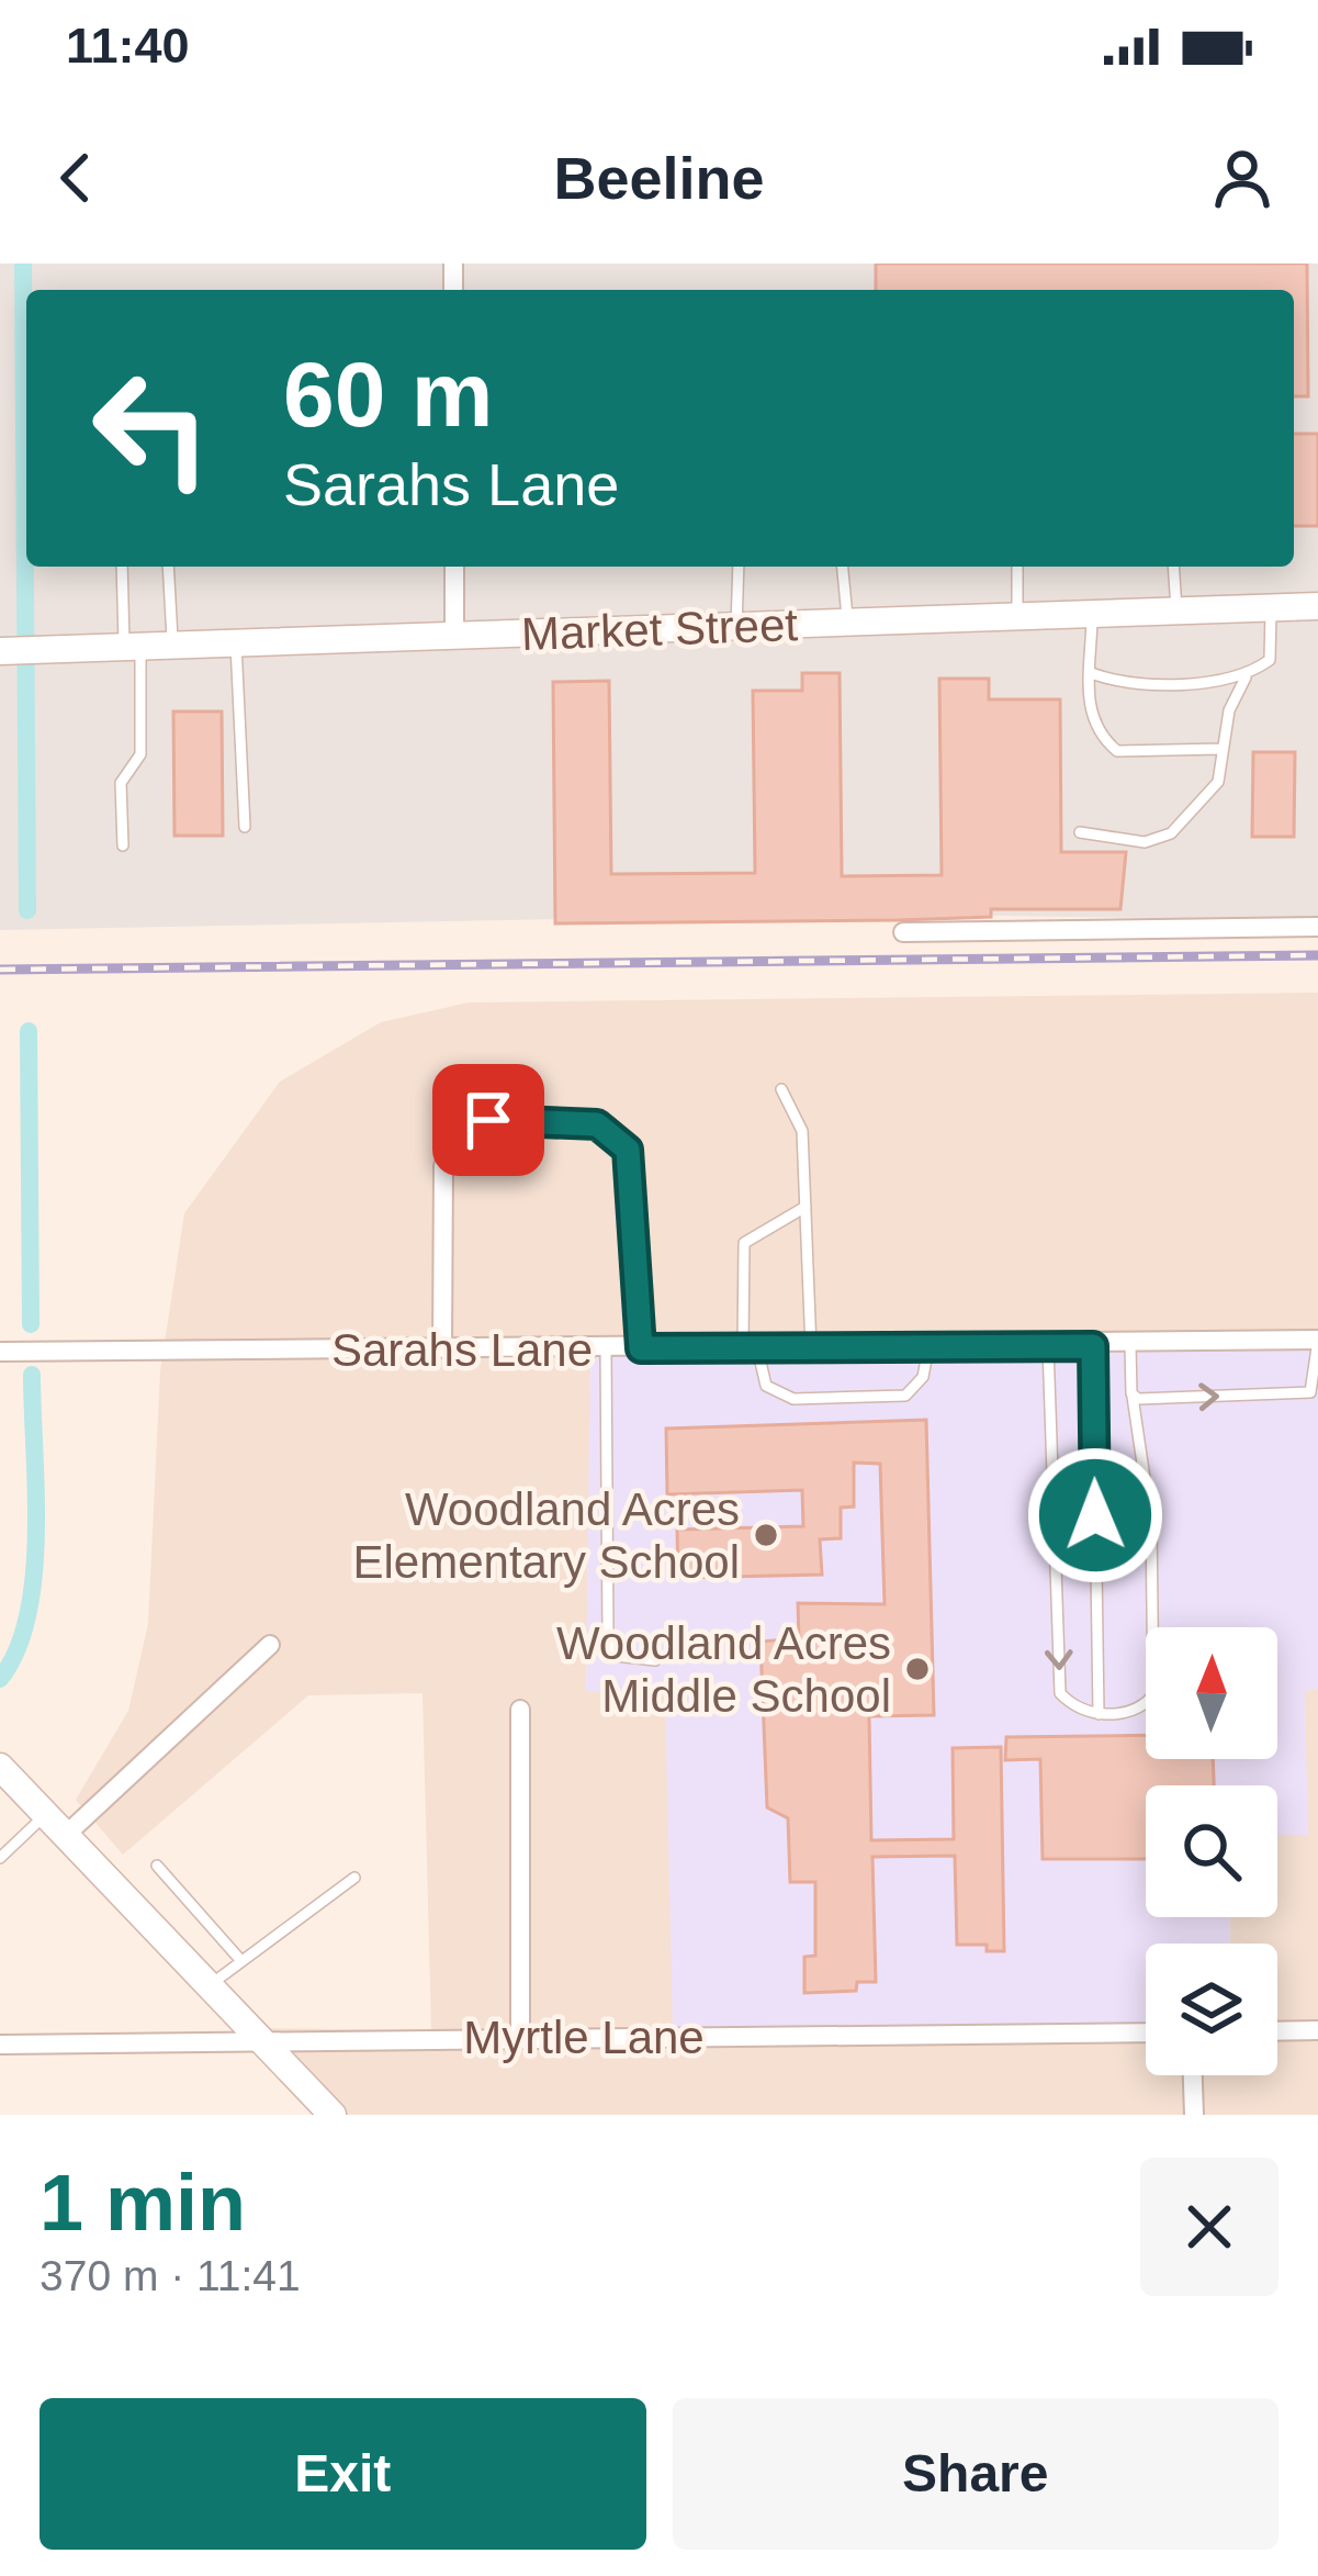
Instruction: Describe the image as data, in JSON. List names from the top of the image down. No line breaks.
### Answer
{"streets":{"main road":["Market Street"],"street":["Sarahs Lane","Myrtle Lane"]},"places":["Woodland Acres Elementary School","Woodland Acres Middle School"],"north":"top","page":{"status":"11:40","header":"Beeline","turn":["60 m","Sarahs Lane"],"heading":["1 min","370 m · 11:41"],"buttons":["Exit","Share"]}}
